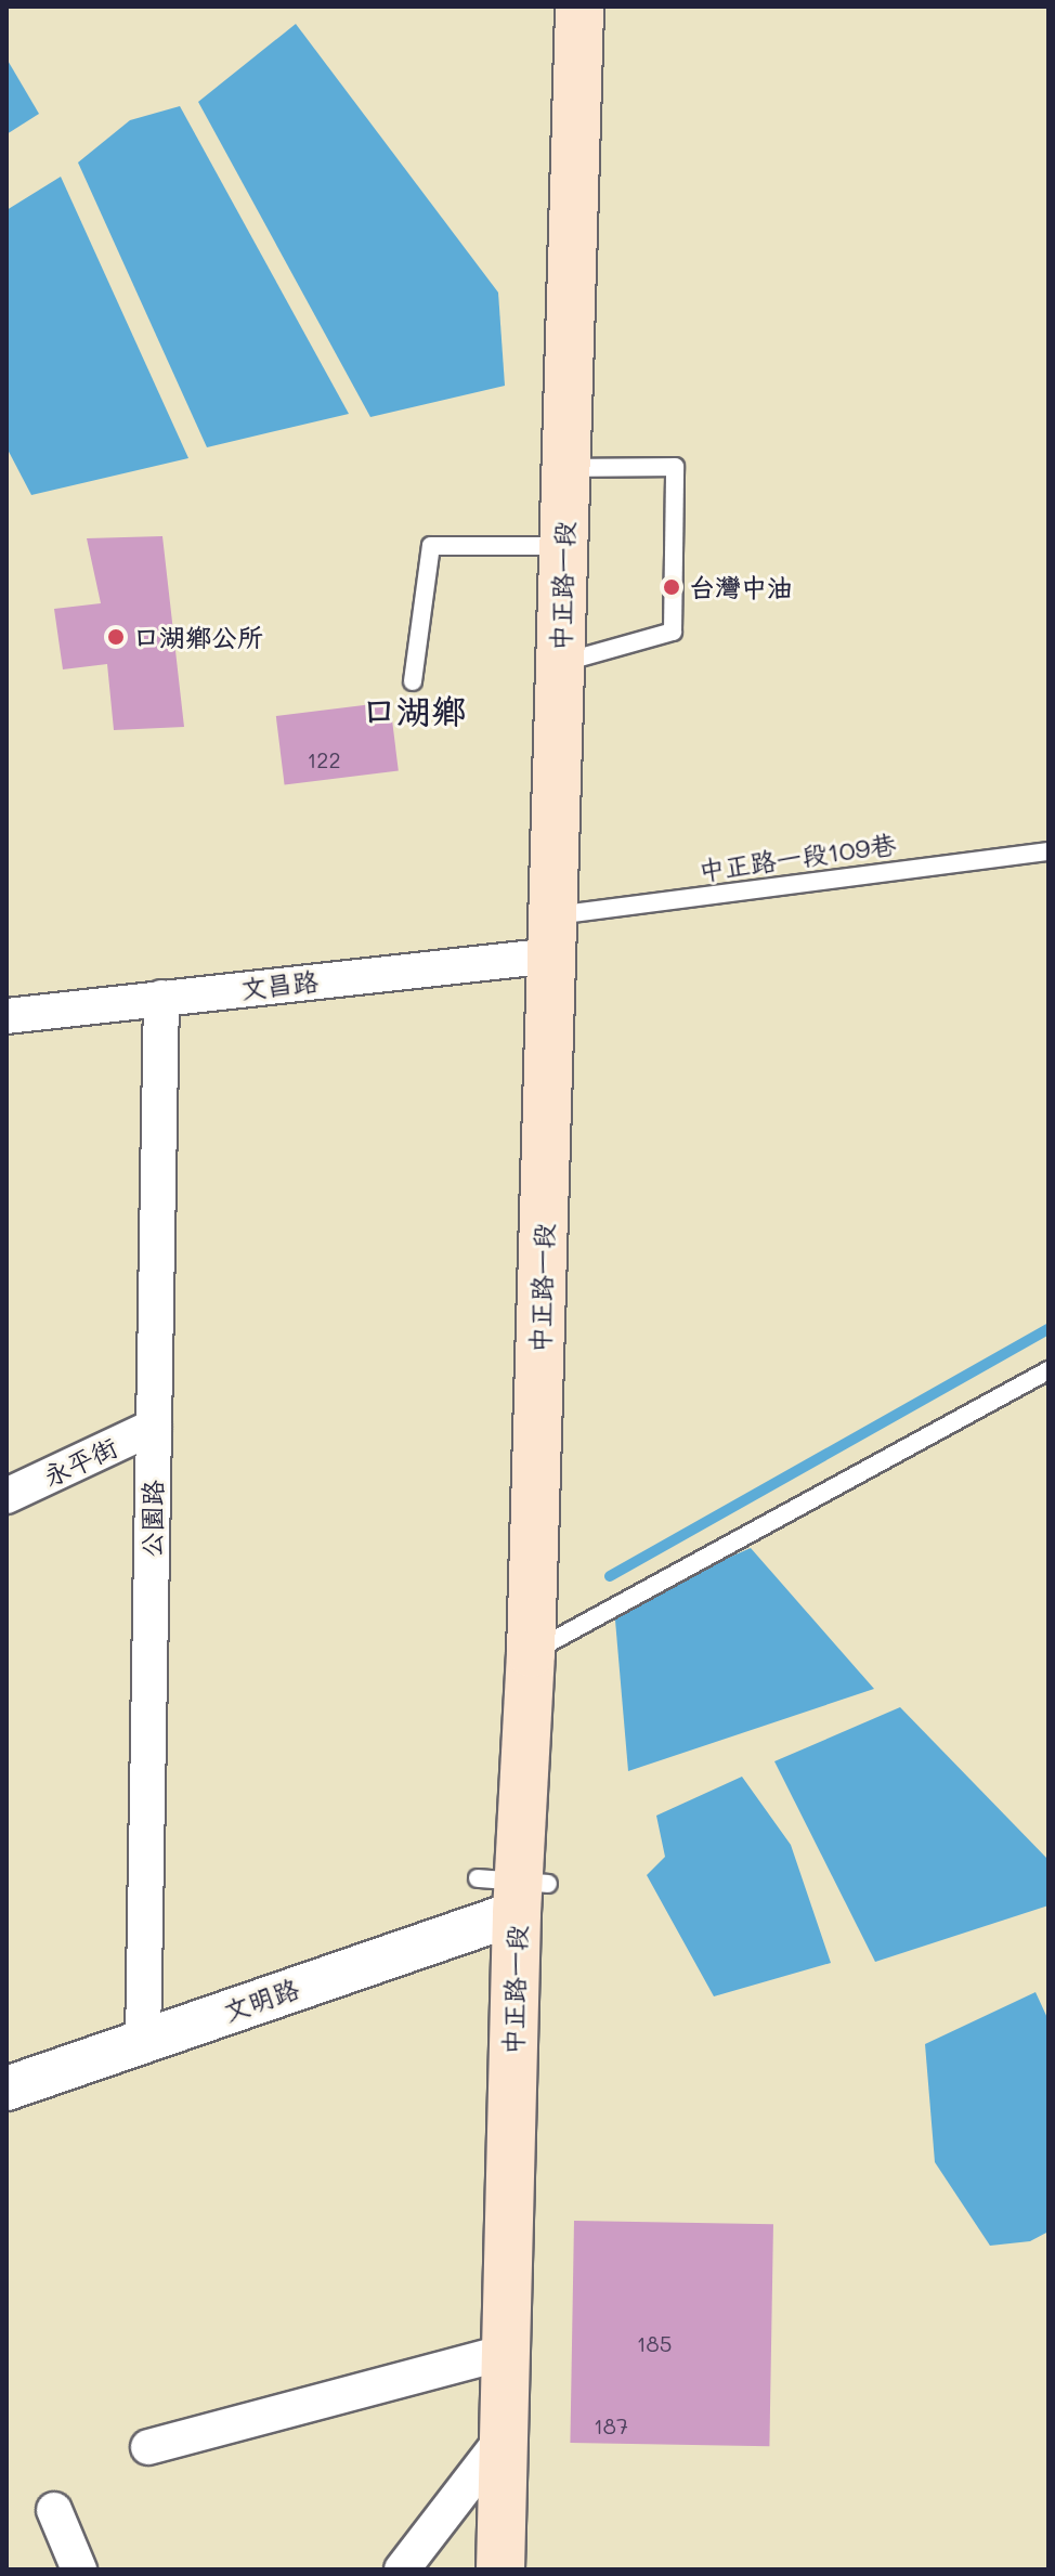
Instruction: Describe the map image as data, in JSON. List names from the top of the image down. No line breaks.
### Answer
{"streets":{"main road":["中正路一段"],"street":["文昌路","永平街","公園路","文明路"],"lane":["中正路一段109巷"]},"crossings":[["中正路一段","中正路一段109巷"],["中正路一段","文昌路"],["中正路一段","文明路"],["中正路一段109巷","文昌路"],["文昌路","公園路"],["永平街","公園路"],["公園路","文明路"]],"districts":["口湖鄉"],"places":["台灣中油","口湖鄉公所"],"house_numbers":["122","185","187"]}
